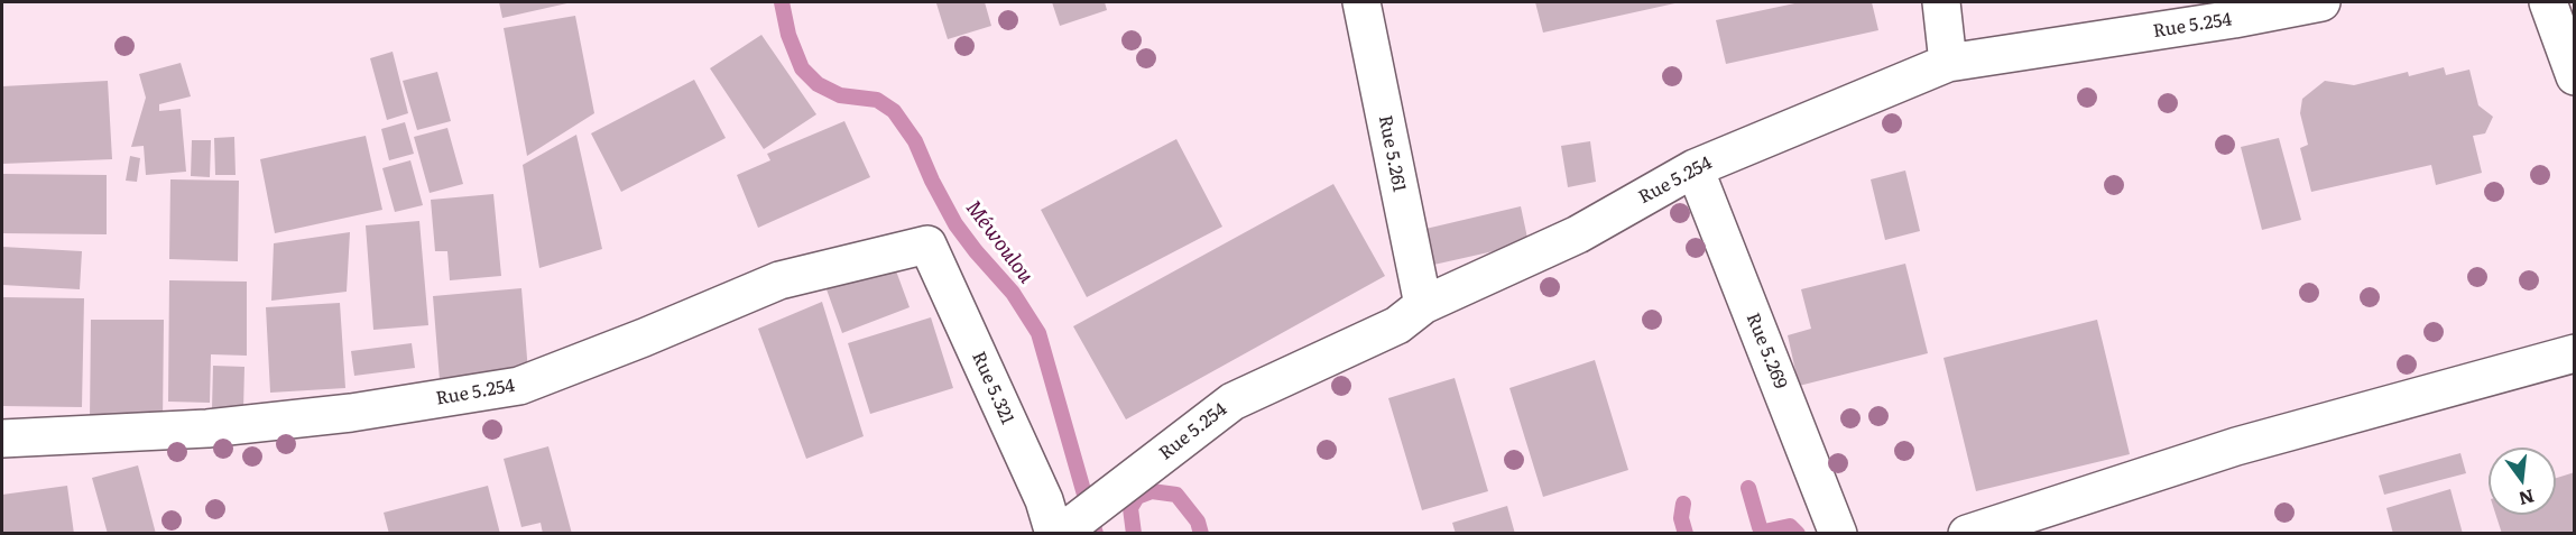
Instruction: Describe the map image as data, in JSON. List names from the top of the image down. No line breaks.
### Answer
{"streets":{"street":["Rue 5.254","Rue 5.261","Rue 5.269","Rue 5.321"]},"crossings":[["Rue 5.254","Rue 5.261"],["Rue 5.254","Rue 5.269"],["Rue 5.254","Rue 5.321"]],"water":["Méwoulou"],"north":"bottom"}
